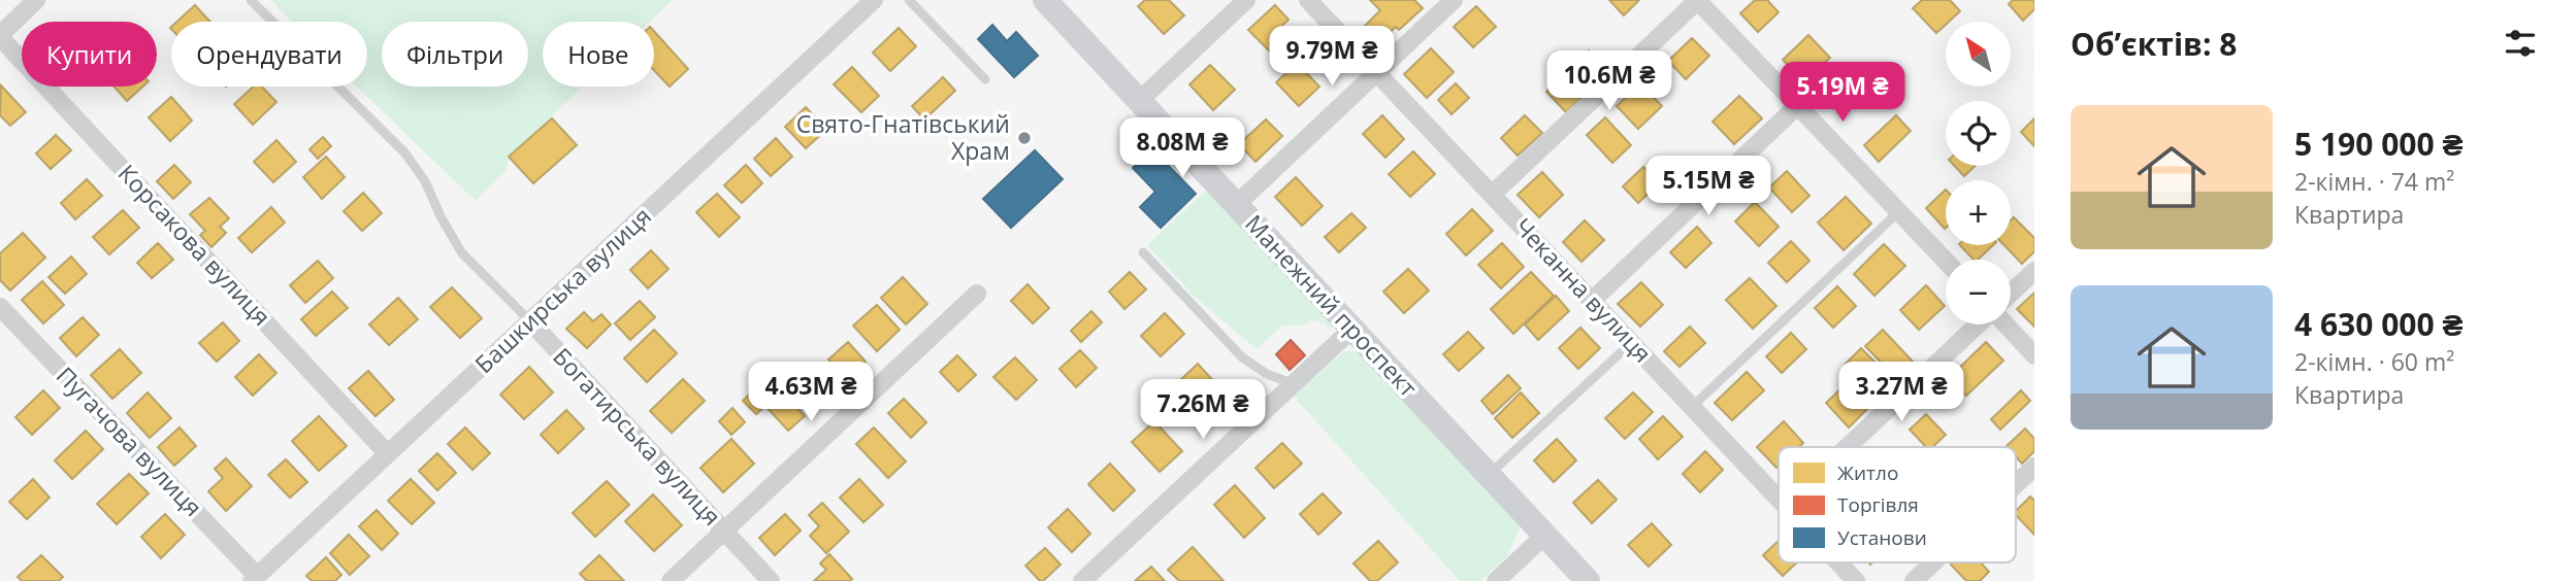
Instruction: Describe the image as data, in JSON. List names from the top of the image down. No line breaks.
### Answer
{"streets":{"street":["Корсакова вулиця","Башкирська вулиця","Чеканна вулиця","Манежний проспект","Богатирська вулиця","Пугачова вулиця"]},"crossings":[["Корсакова вулиця","Башкирська вулиця"],["Башкирська вулиця","Богатирська вулиця"],["Башкирська вулиця","Пугачова вулиця"]],"places":["Свято-Гнатівський Храм"],"legend":["Житло","Торгівля","Установи"],"north":"top left","page":{"heading":"Об’єктів: 8","map_buttons":["+","−"],"chip":["Купити","Орендувати","Фільтри","Нове"],"price":["9.79M ₴","10.6M ₴","5.19M ₴","8.08M ₴","5.15M ₴","4.63M ₴","3.27M ₴","7.26M ₴"],"list":[{"name":"5 190 000 ₴","note":"2-кімн. · 74 m² · Квартира"},{"name":"4 630 000 ₴","note":"2-кімн. · 60 m² · Квартира"}]}}
